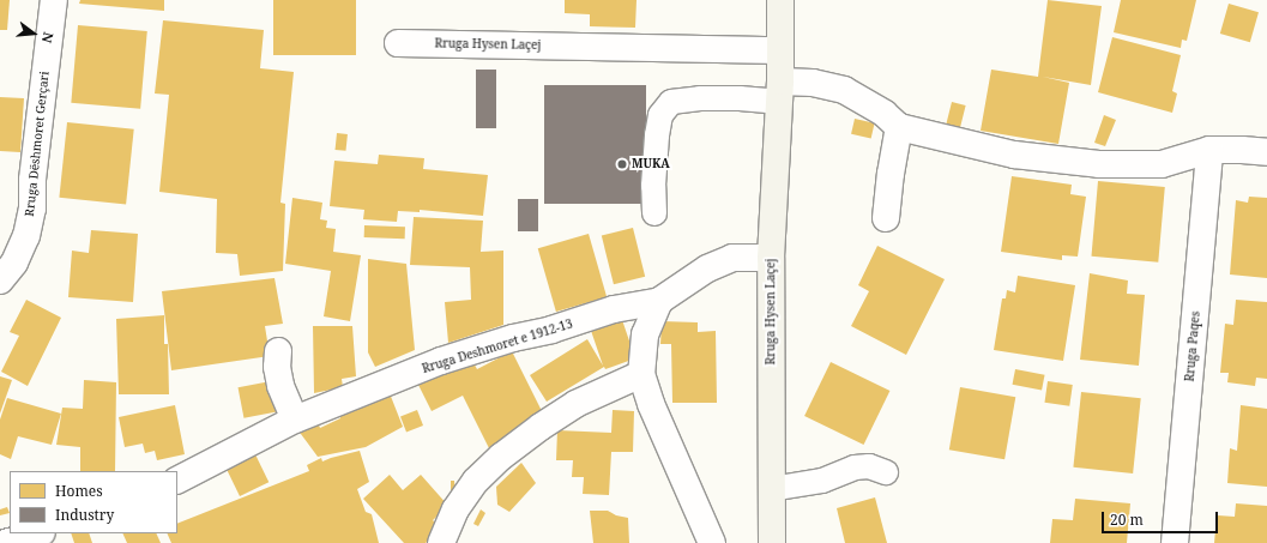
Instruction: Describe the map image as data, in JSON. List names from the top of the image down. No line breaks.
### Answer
{"streets":{"main road":["Rruga Hysen Laçej"],"street":["Rruga Dëshmoret Gerçari","Rruga Deshmoret e 1912-13","Rruga Paqes"]},"crossings":[["Rruga Hysen Laçej","Rruga Deshmoret e 1912-13"]],"places":["MUKA"],"legend":["Homes","Industry"],"scale_bar":"20 m","north":"right"}
